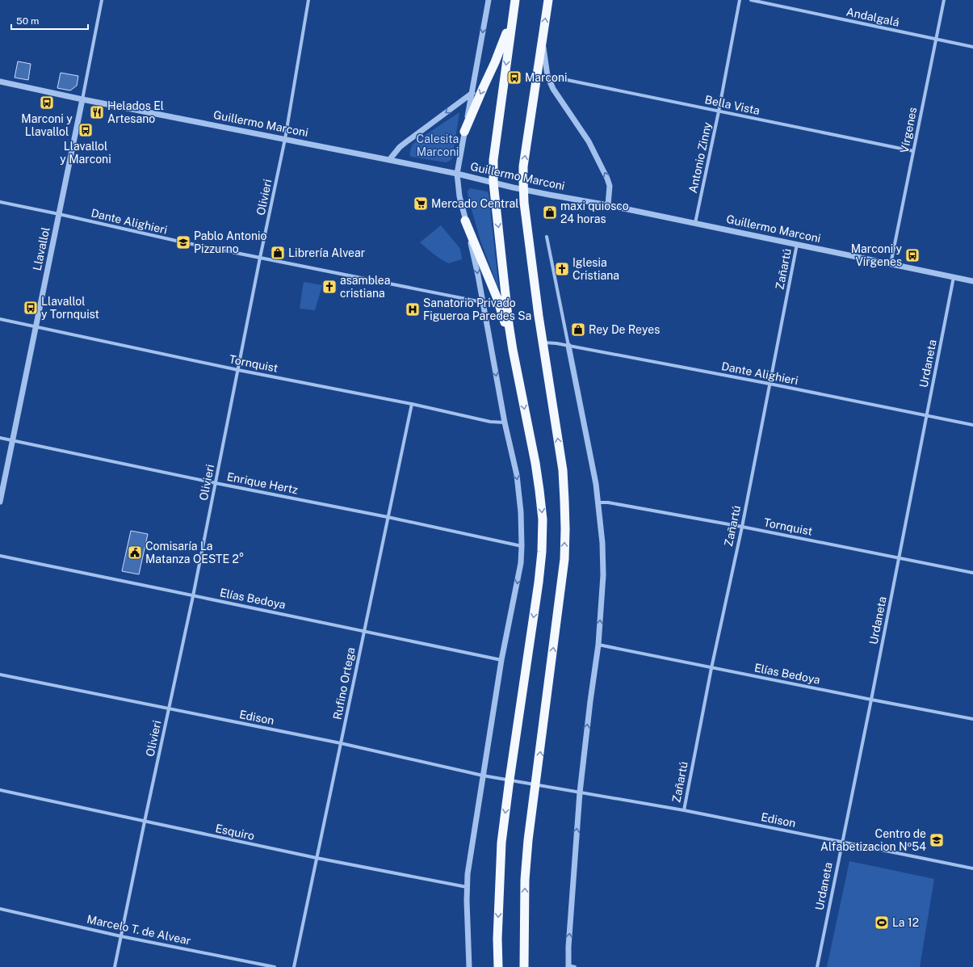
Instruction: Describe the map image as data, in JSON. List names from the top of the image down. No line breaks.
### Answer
{"streets":{"street":["Andalgalá","Bella Vista","Guillermo Marconi","Vírgenes","Antonio Zinny","Olivieri","Dante Alighieri","Llavallol","Zañartú","Tornquist","Urdaneta","Enrique Hertz","Elías Bedoya","Rufino Ortega","Edison","Esquiro","Marcelo T. de Alvear"]},"crossings":[["Andalgalá","Vírgenes"],["Bella Vista","Vírgenes"],["Bella Vista","Antonio Zinny"],["Guillermo Marconi","Vírgenes"],["Guillermo Marconi","Antonio Zinny"],["Guillermo Marconi","Olivieri"],["Guillermo Marconi","Llavallol"],["Guillermo Marconi","Zañartú"],["Guillermo Marconi","Urdaneta"],["Olivieri","Dante Alighieri"],["Olivieri","Tornquist"],["Olivieri","Enrique Hertz"],["Olivieri","Elías Bedoya"],["Olivieri","Edison"],["Olivieri","Esquiro"],["Olivieri","Marcelo T. de Alvear"],["Dante Alighieri","Llavallol"],["Dante Alighieri","Zañartú"],["Dante Alighieri","Urdaneta"],["Llavallol","Tornquist"],["Llavallol","Enrique Hertz"],["Zañartú","Tornquist"],["Zañartú","Elías Bedoya"],["Zañartú","Edison"],["Tornquist","Urdaneta"],["Tornquist","Rufino Ortega"],["Urdaneta","Elías Bedoya"],["Urdaneta","Edison"],["Enrique Hertz","Rufino Ortega"],["Elías Bedoya","Rufino Ortega"],["Rufino Ortega","Edison"],["Rufino Ortega","Esquiro"]],"parks":["Calesita Marconi"],"places":{"bus stop":["Marconi","Marconi y Llavallol","Llavallol y Marconi","Marconi y Vírgenes","Llavallol y Tornquist"],"restaurant":["Helados El Artesano"],"supermarket":["Mercado Central"],"shop":["maxi quiosco 24 horas","Librería Alvear","Rey De Reyes"],"school or university":["Pablo Antonio Pizzurno","Centro de Alfabetizacion Nº54"],"church":["Iglesia Cristiana","asamblea cristiana"],"hospital":["Sanatorio Privado Figueroa Paredes Sa"],"public building":["Comisaría La Matanza OESTE 2°"],"sports":["La 12"]},"scale_bar":"50 m"}
